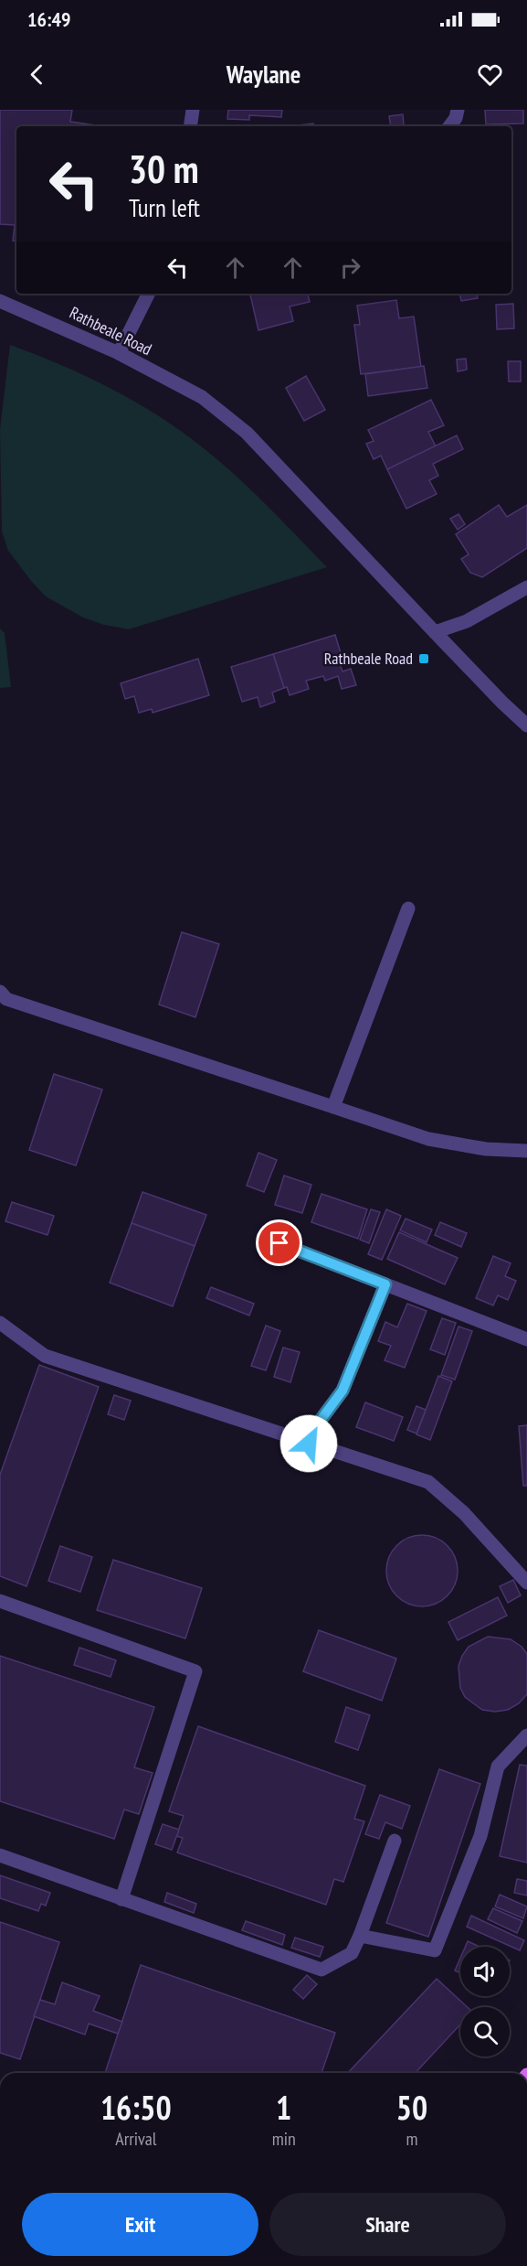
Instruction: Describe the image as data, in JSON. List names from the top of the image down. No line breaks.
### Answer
{"streets":{"street":["Rathbeale Road"]},"places":{"transit":["Rathbeale Road"]},"page":{"status":"16:49","header":"Waylane","turn":["30 m","Turn left"],"eta":["16:50","Arrival","1","min","50","m"],"buttons":["Exit","Share"]}}
